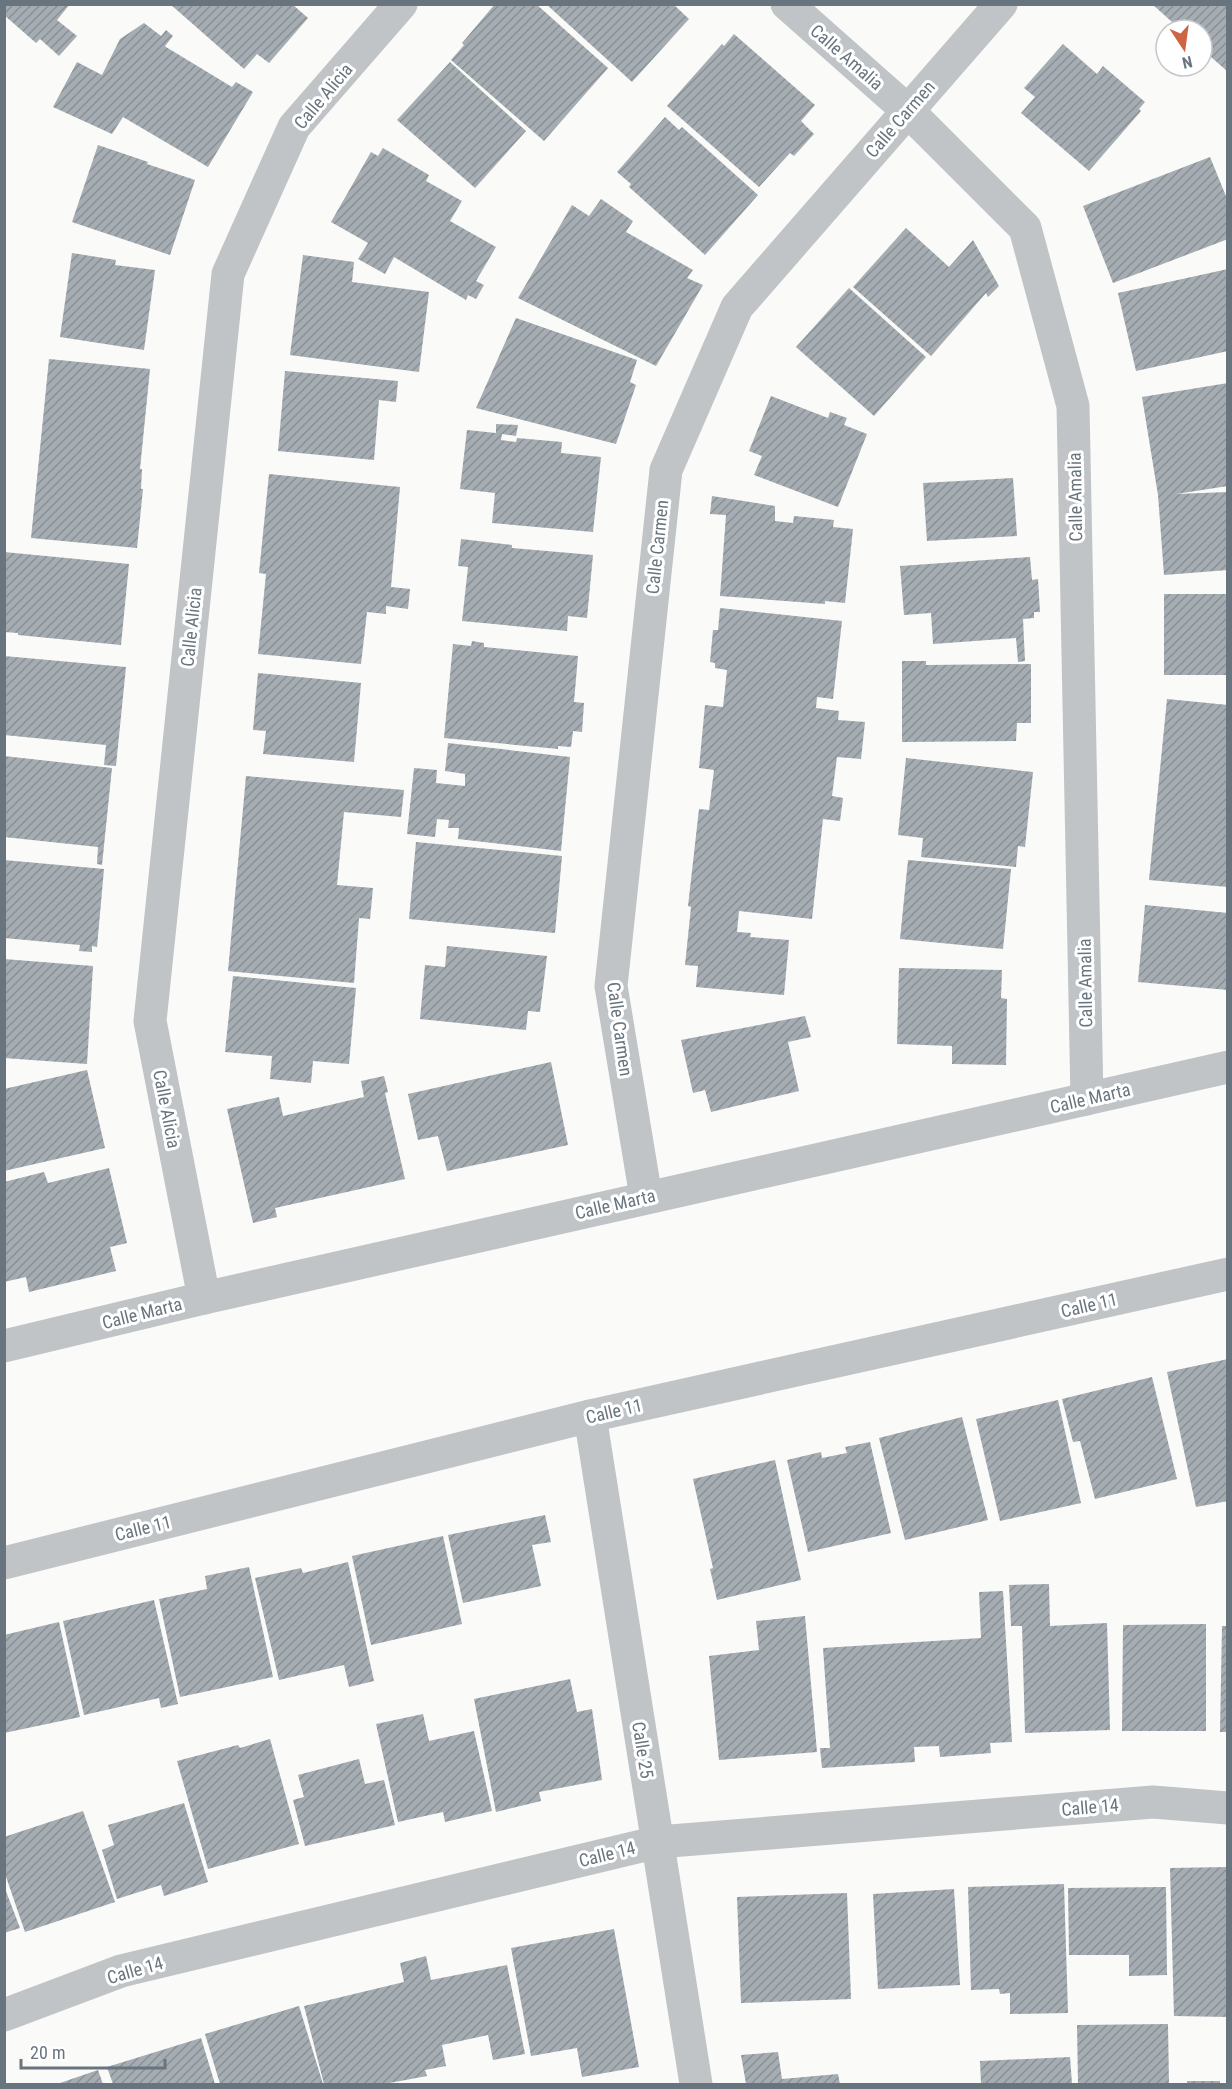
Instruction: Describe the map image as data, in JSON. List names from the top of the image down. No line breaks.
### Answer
{"streets":{"street":["Calle Amalia","Calle Alicia","Calle Carmen","Calle Marta","Calle 11","Calle 25","Calle 14"]},"crossings":[["Calle Amalia","Calle Carmen"],["Calle Amalia","Calle Marta"],["Calle Alicia","Calle Marta"],["Calle Carmen","Calle Marta"],["Calle 11","Calle 25"],["Calle 25","Calle 14"]],"scale_bar":"20 m","north":"bottom"}
